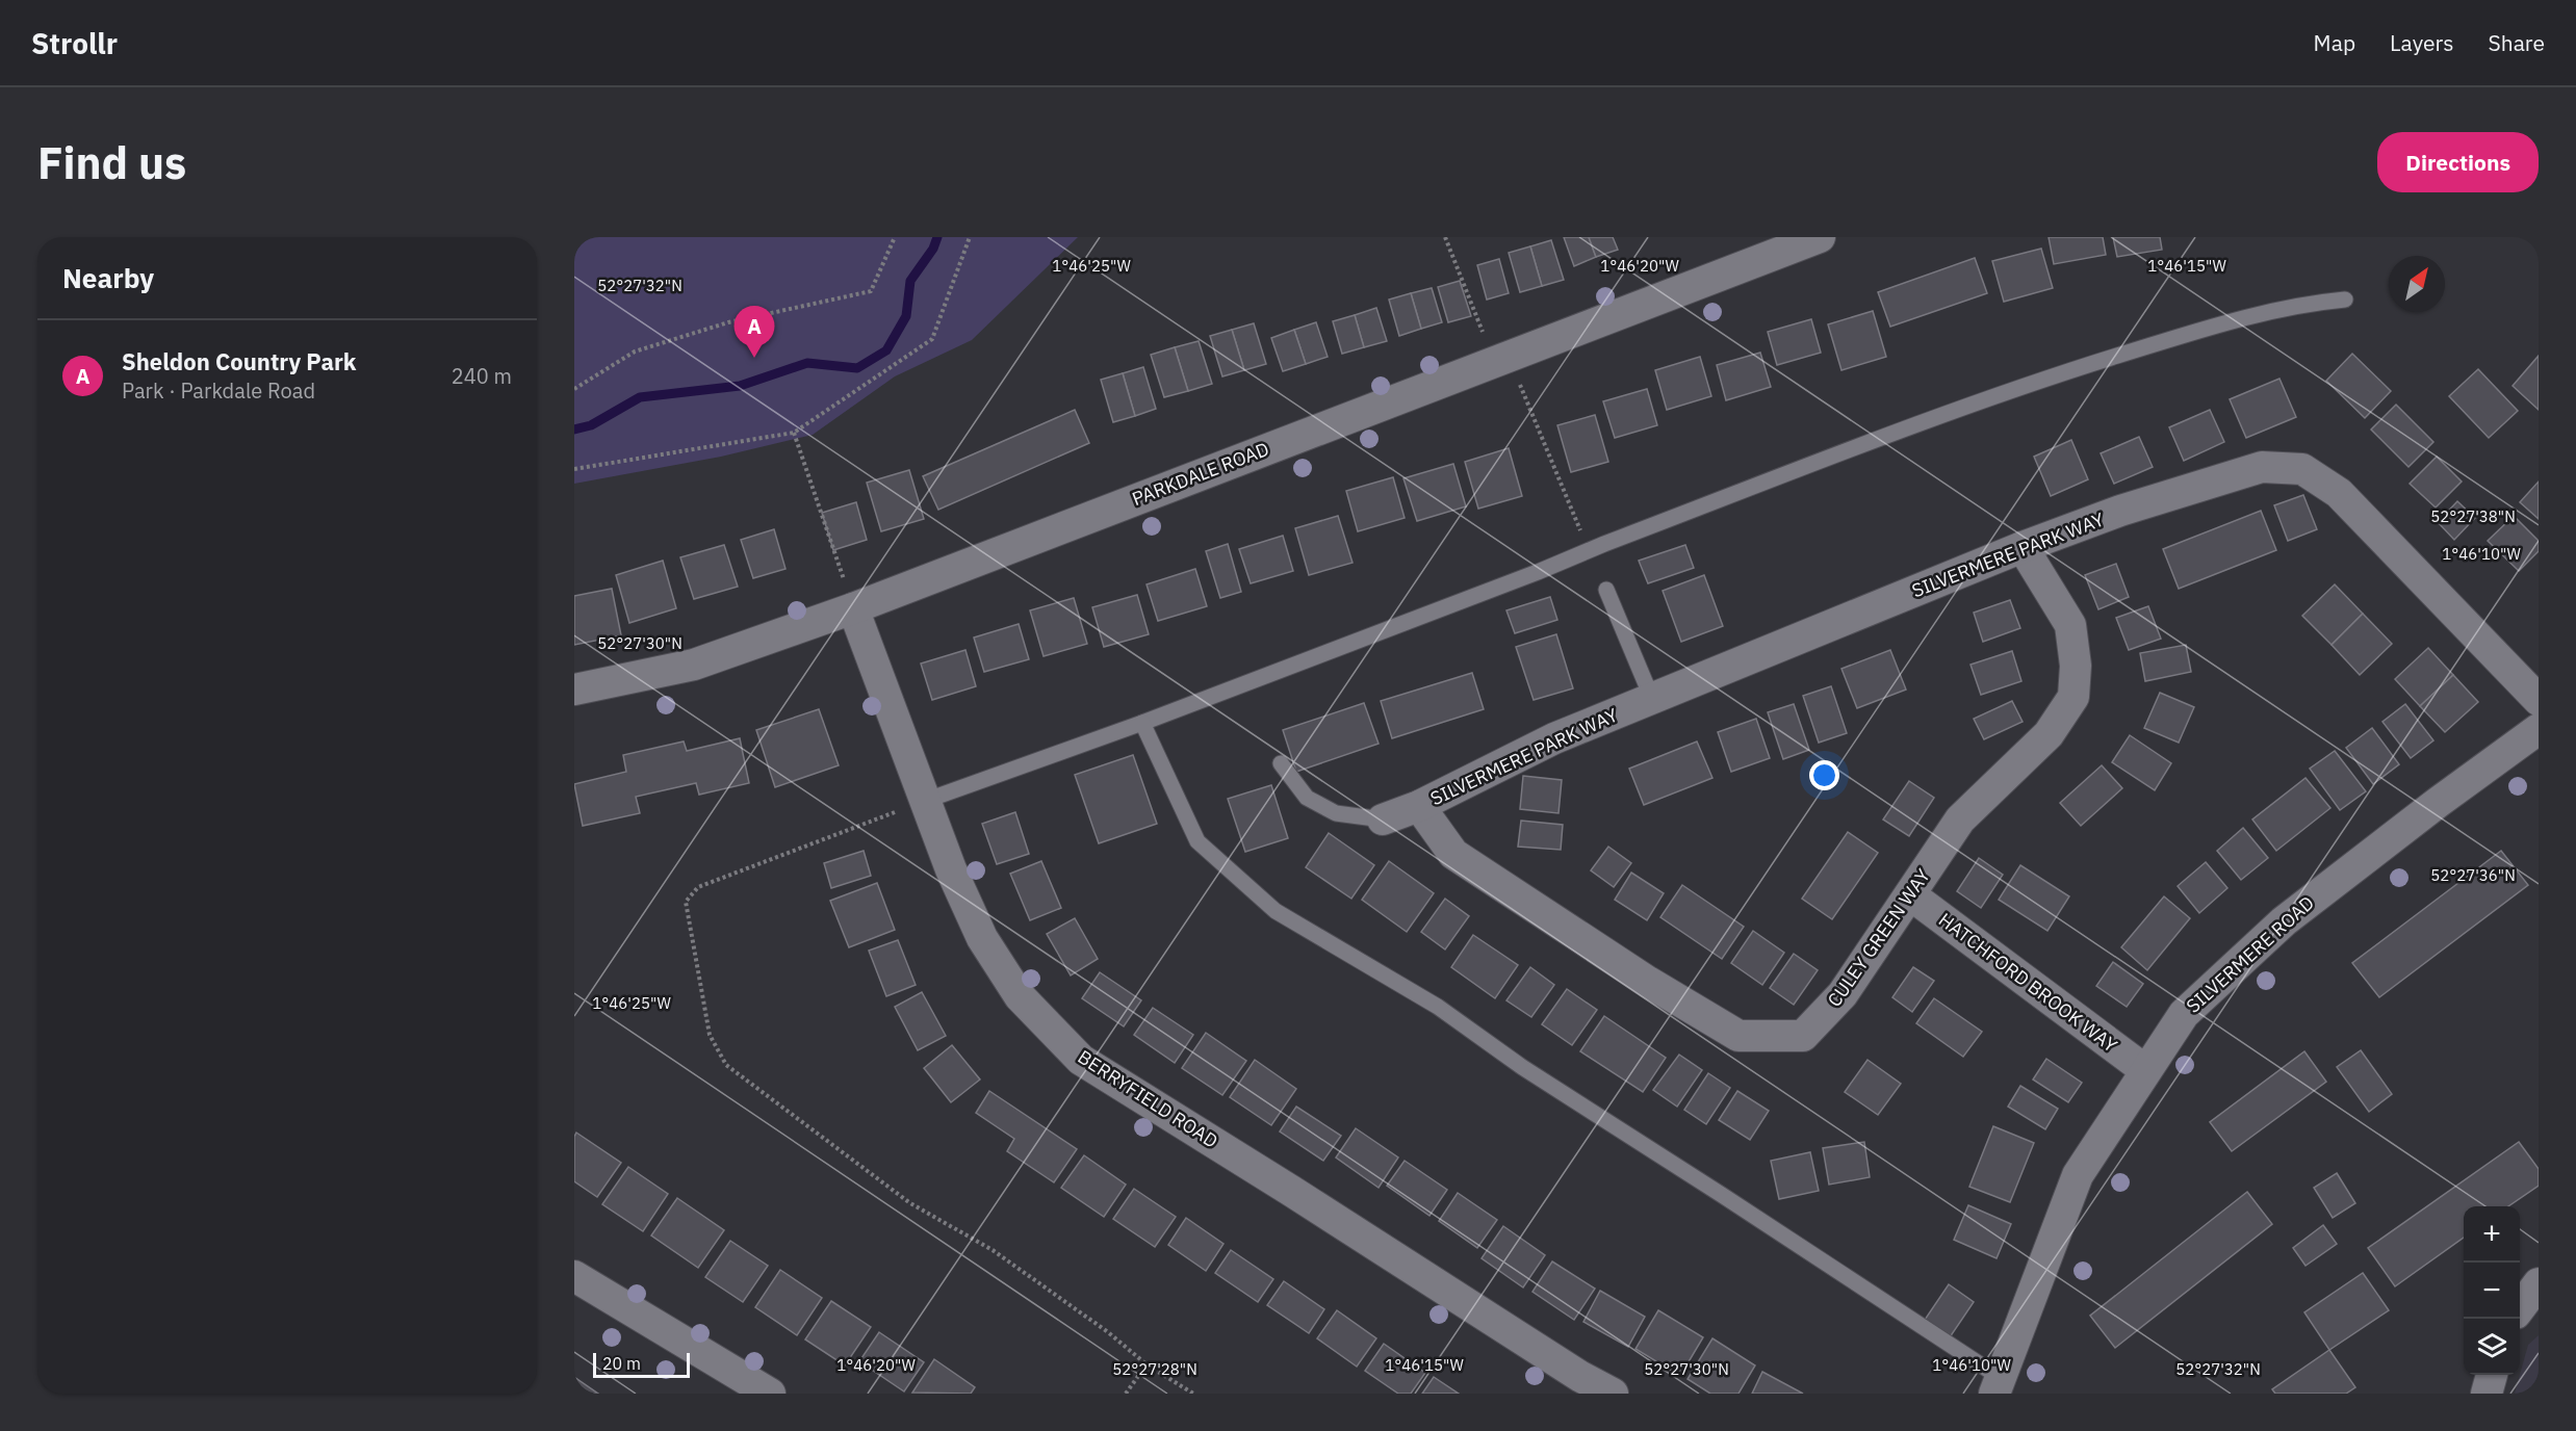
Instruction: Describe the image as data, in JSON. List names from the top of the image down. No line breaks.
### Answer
{"streets":{"street":["PARKDALE ROAD","SILVERMERE PARK WAY","CULEY GREEN WAY","SILVERMERE ROAD","HATCHFORD BROOK WAY","BERRYFIELD ROAD"]},"crossings":[["PARKDALE ROAD","BERRYFIELD ROAD"],["SILVERMERE PARK WAY","CULEY GREEN WAY"],["CULEY GREEN WAY","HATCHFORD BROOK WAY"],["SILVERMERE ROAD","HATCHFORD BROOK WAY"]],"scale_bar":"20 m","north":"top right","page":{"header":"Strollr","nav":["Map","Layers","Share"],"buttons":"Directions","title":"Find us","heading":"Nearby","pins":"A","list":[{"mark":"A","name":"Sheldon Country Park","note":"Park · Parkdale Road","value":"240 m"}],"map_buttons":["+","−"],"scale":"20 m"},"coordinates":["1°46'20\"W","1°46'25\"W","1°46'15\"W","52°27'32\"N","52°27'38\"N","1°46'10\"W","52°27'30\"N","52°27'36\"N","52°27'28\"N"]}
